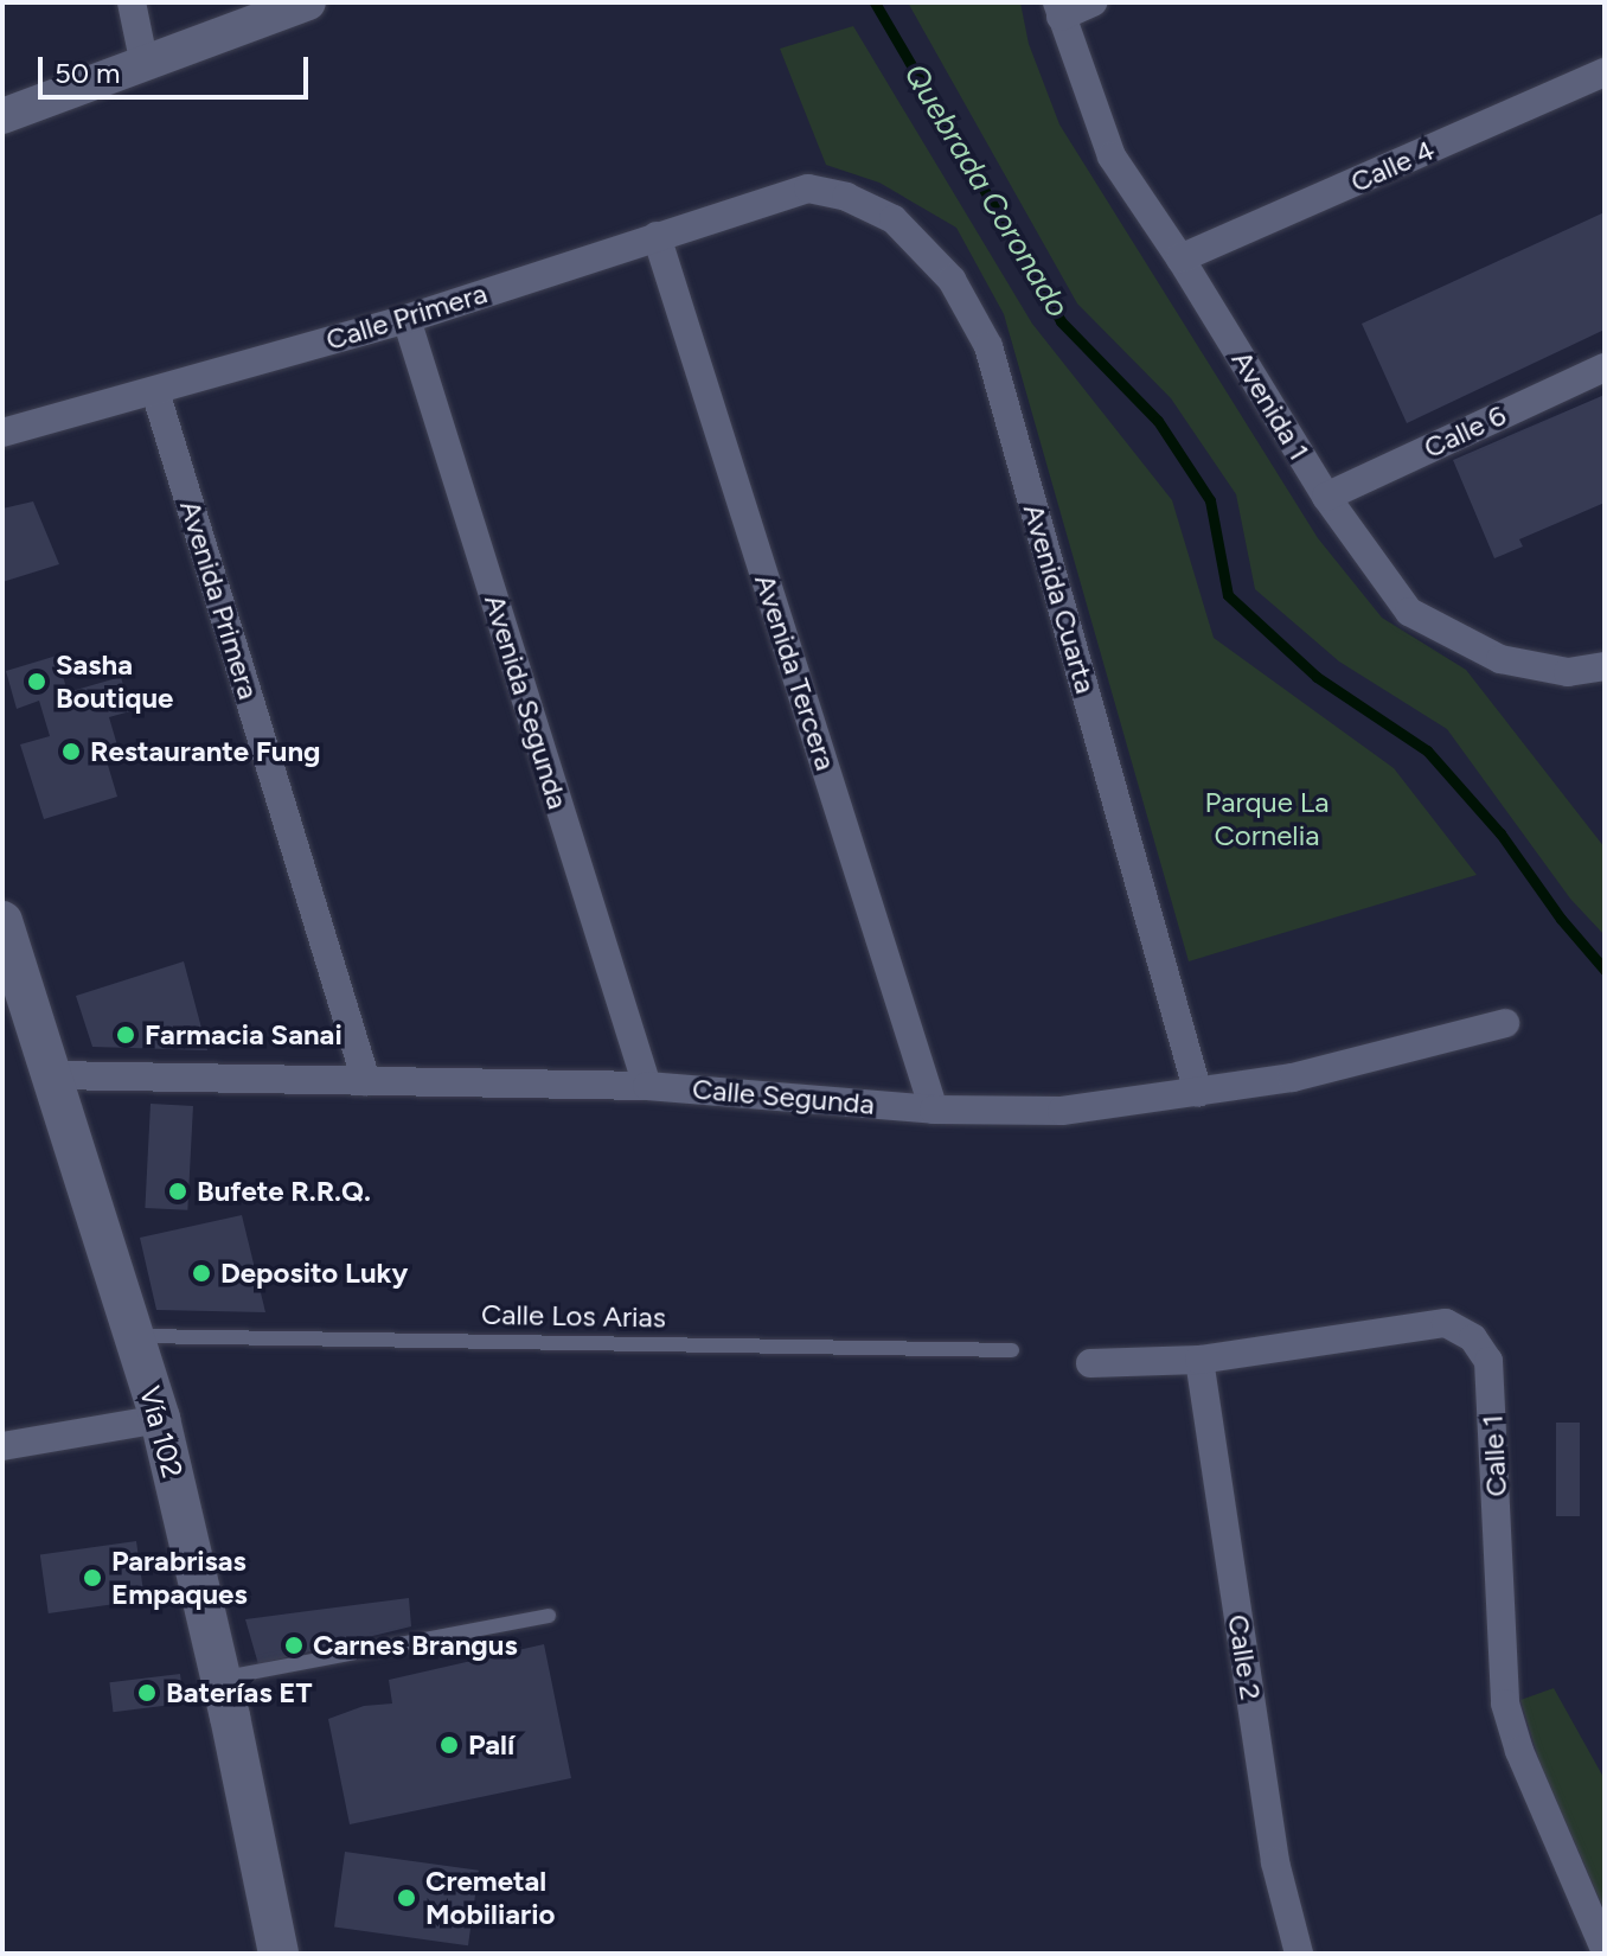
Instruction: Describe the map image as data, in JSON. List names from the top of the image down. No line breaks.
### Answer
{"streets":{"main road":["Vía 102"],"street":["Calle 4","Calle Primera","Avenida 1","Calle 6","Avenida Cuarta","Avenida Primera","Avenida Tercera","Avenida Segunda","Calle Segunda","Calle 1","Calle 2"],"lane":["Calle Los Arias"]},"crossings":[["Calle 4","Avenida 1"],["Calle Primera","Avenida Cuarta"],["Calle Primera","Avenida Primera"],["Calle Primera","Avenida Tercera"],["Calle Primera","Avenida Segunda"],["Avenida 1","Calle 6"],["Avenida Cuarta","Calle Segunda"],["Avenida Primera","Calle Segunda"],["Avenida Tercera","Calle Segunda"],["Avenida Segunda","Calle Segunda"],["Calle Segunda","Vía 102"],["Calle Los Arias","Vía 102"],["Calle 1","Calle 2"]],"water":["Quebrada Coronado"],"parks":["Parque La Cornelia"],"places":["Sasha Boutique","Restaurante Fung","Farmacia Sanai","Bufete R.R.Q.","Deposito Luky","Parabrisas Empaques","Carnes Brangus","Baterías ET","Palí","Cremetal Mobiliario"],"scale_bar":"50 m"}
